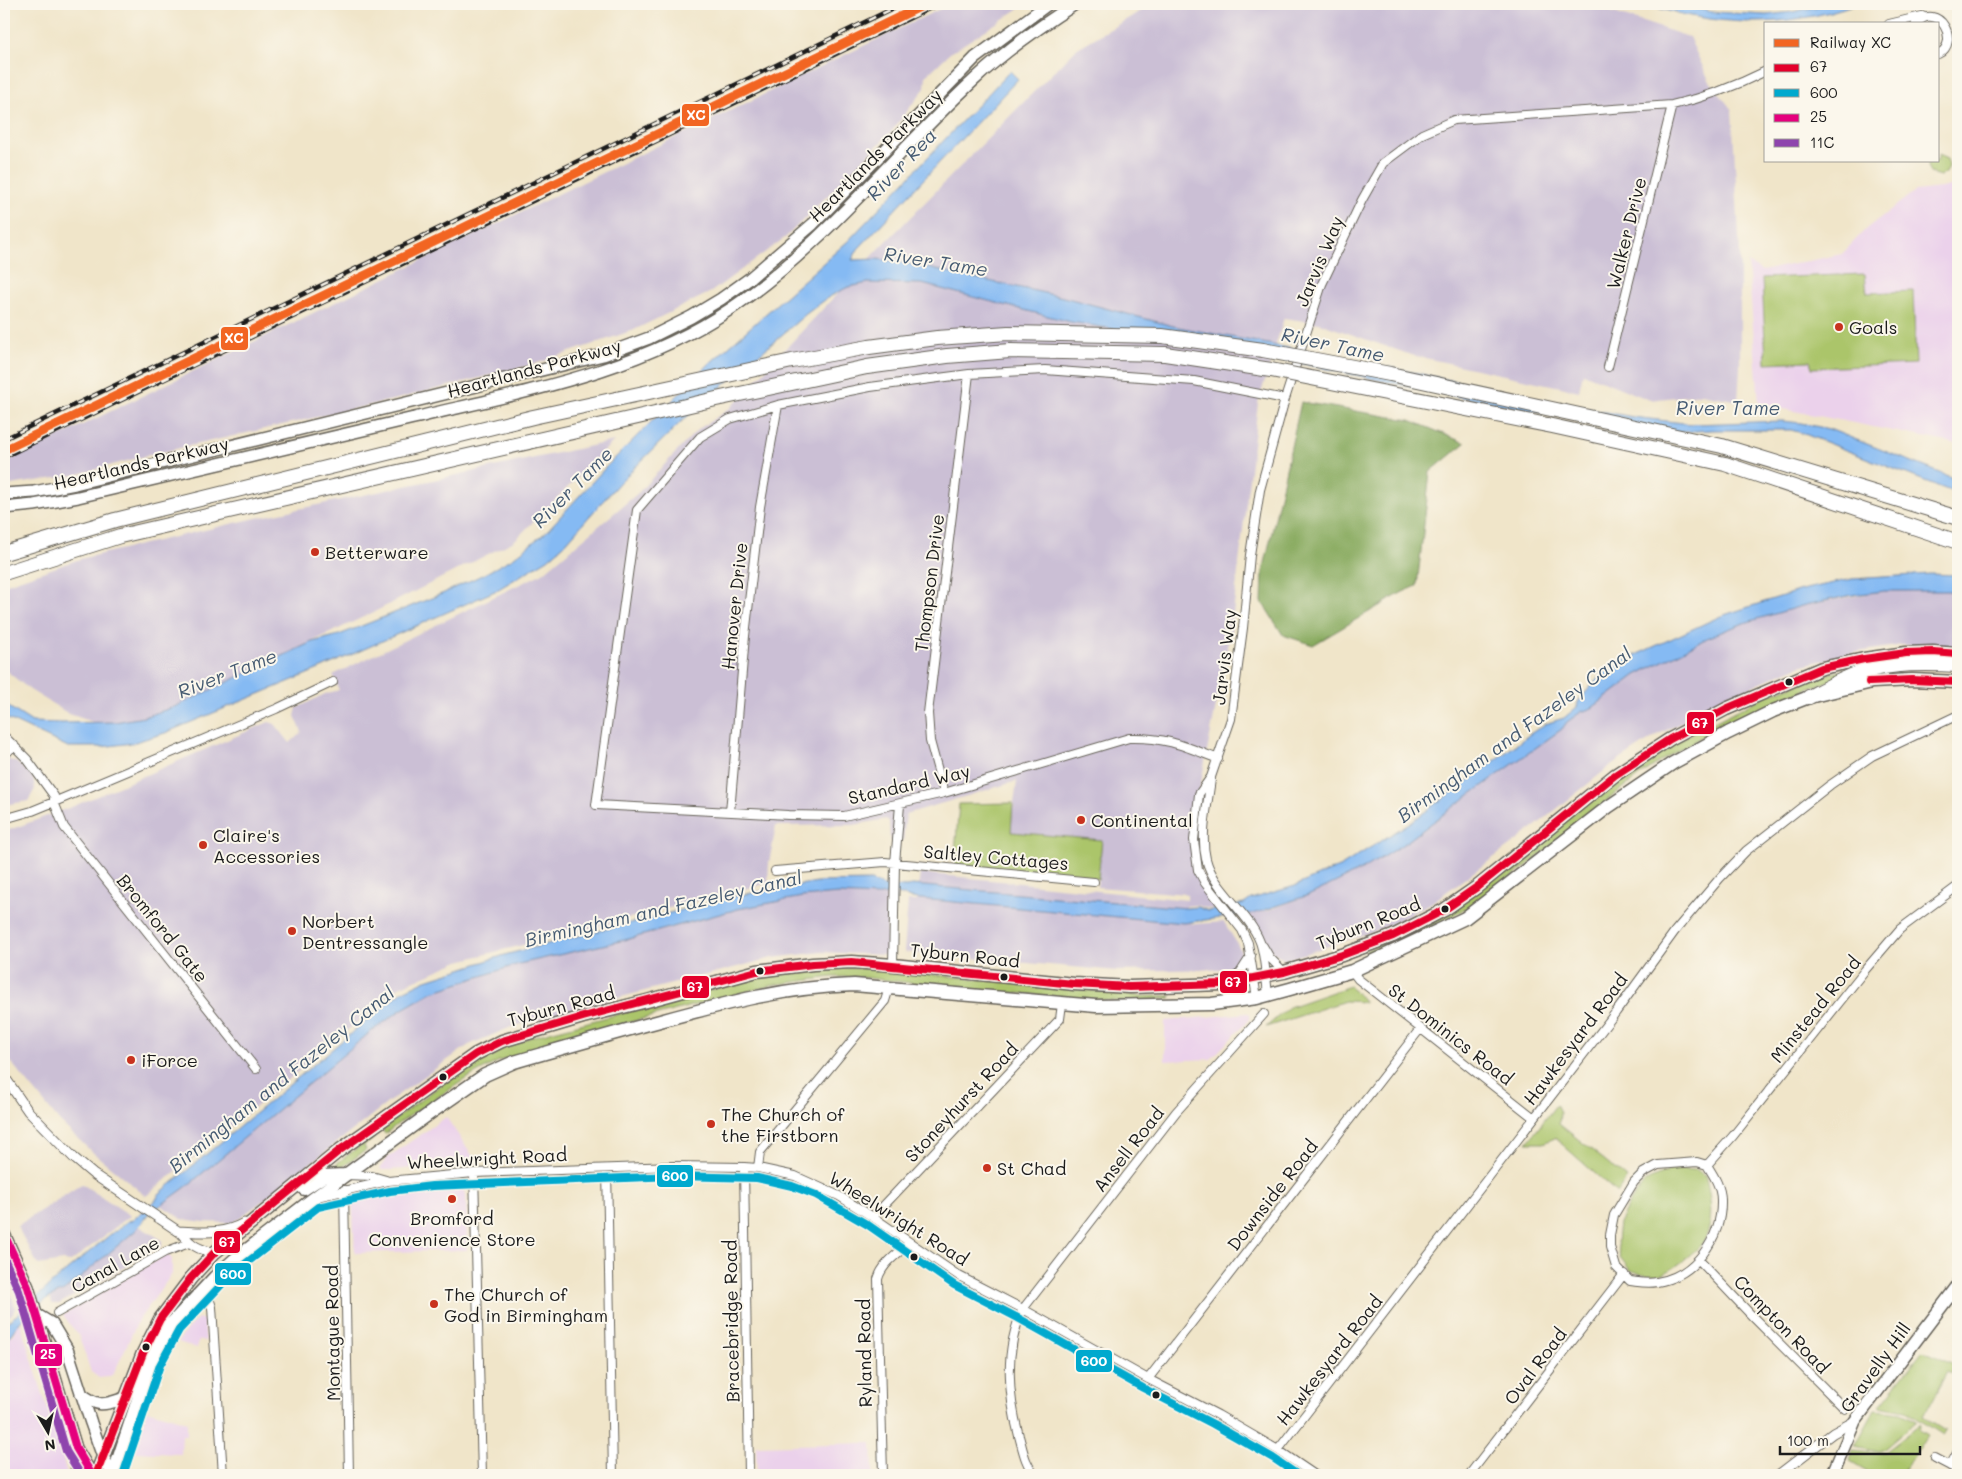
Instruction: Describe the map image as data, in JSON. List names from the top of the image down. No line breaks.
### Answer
{"streets":{"highway":["Tyburn Road"],"main road":["Heartlands Parkway","Gravelly Hill"],"street":["Walker Drive","Jarvis Way","Thompson Drive","Hanover Drive","Standard Way","Saltley Cottages","Bromford Gate","Minstead Road","St Dominics Road","Hawkesyard Road","Stoneyhurst Road","Ansell Road","Wheelwright Road","Downside Road","Canal Lane","Bracebridge Road","Compton Road","Montague Road","Ryland Road","Oval Road"]},"crossings":[["Walker Drive","Jarvis Way"],["Jarvis Way","Standard Way"],["Jarvis Way","Tyburn Road"],["Thompson Drive","Standard Way"],["Hanover Drive","Standard Way"],["Tyburn Road","St Dominics Road"],["Tyburn Road","Stoneyhurst Road"],["Tyburn Road","Wheelwright Road"],["Minstead Road","Compton Road"],["Minstead Road","Oval Road"],["St Dominics Road","Hawkesyard Road"],["St Dominics Road","Downside Road"],["Hawkesyard Road","Wheelwright Road"],["Stoneyhurst Road","Wheelwright Road"],["Ansell Road","Wheelwright Road"],["Wheelwright Road","Downside Road"],["Wheelwright Road","Bracebridge Road"],["Wheelwright Road","Montague Road"],["Wheelwright Road","Ryland Road"],["Compton Road","Oval Road"]],"water":["River Rea","River Tame","Birmingham and Fazeley Canal"],"places":["Goals","Betterware","Continental","Claire's Accessories","Norbert Dentressangle","iForce","The Church of the Firstborn","St Chad","Bromford Convenience Store","The Church of God in Birmingham"],"lines":["rail line XC","transit line 67","transit line 600","transit line 25","transit line 11C"],"legend":["Railway XC","67","600","25","11C"],"scale_bar":"100 m","north":"bottom"}
